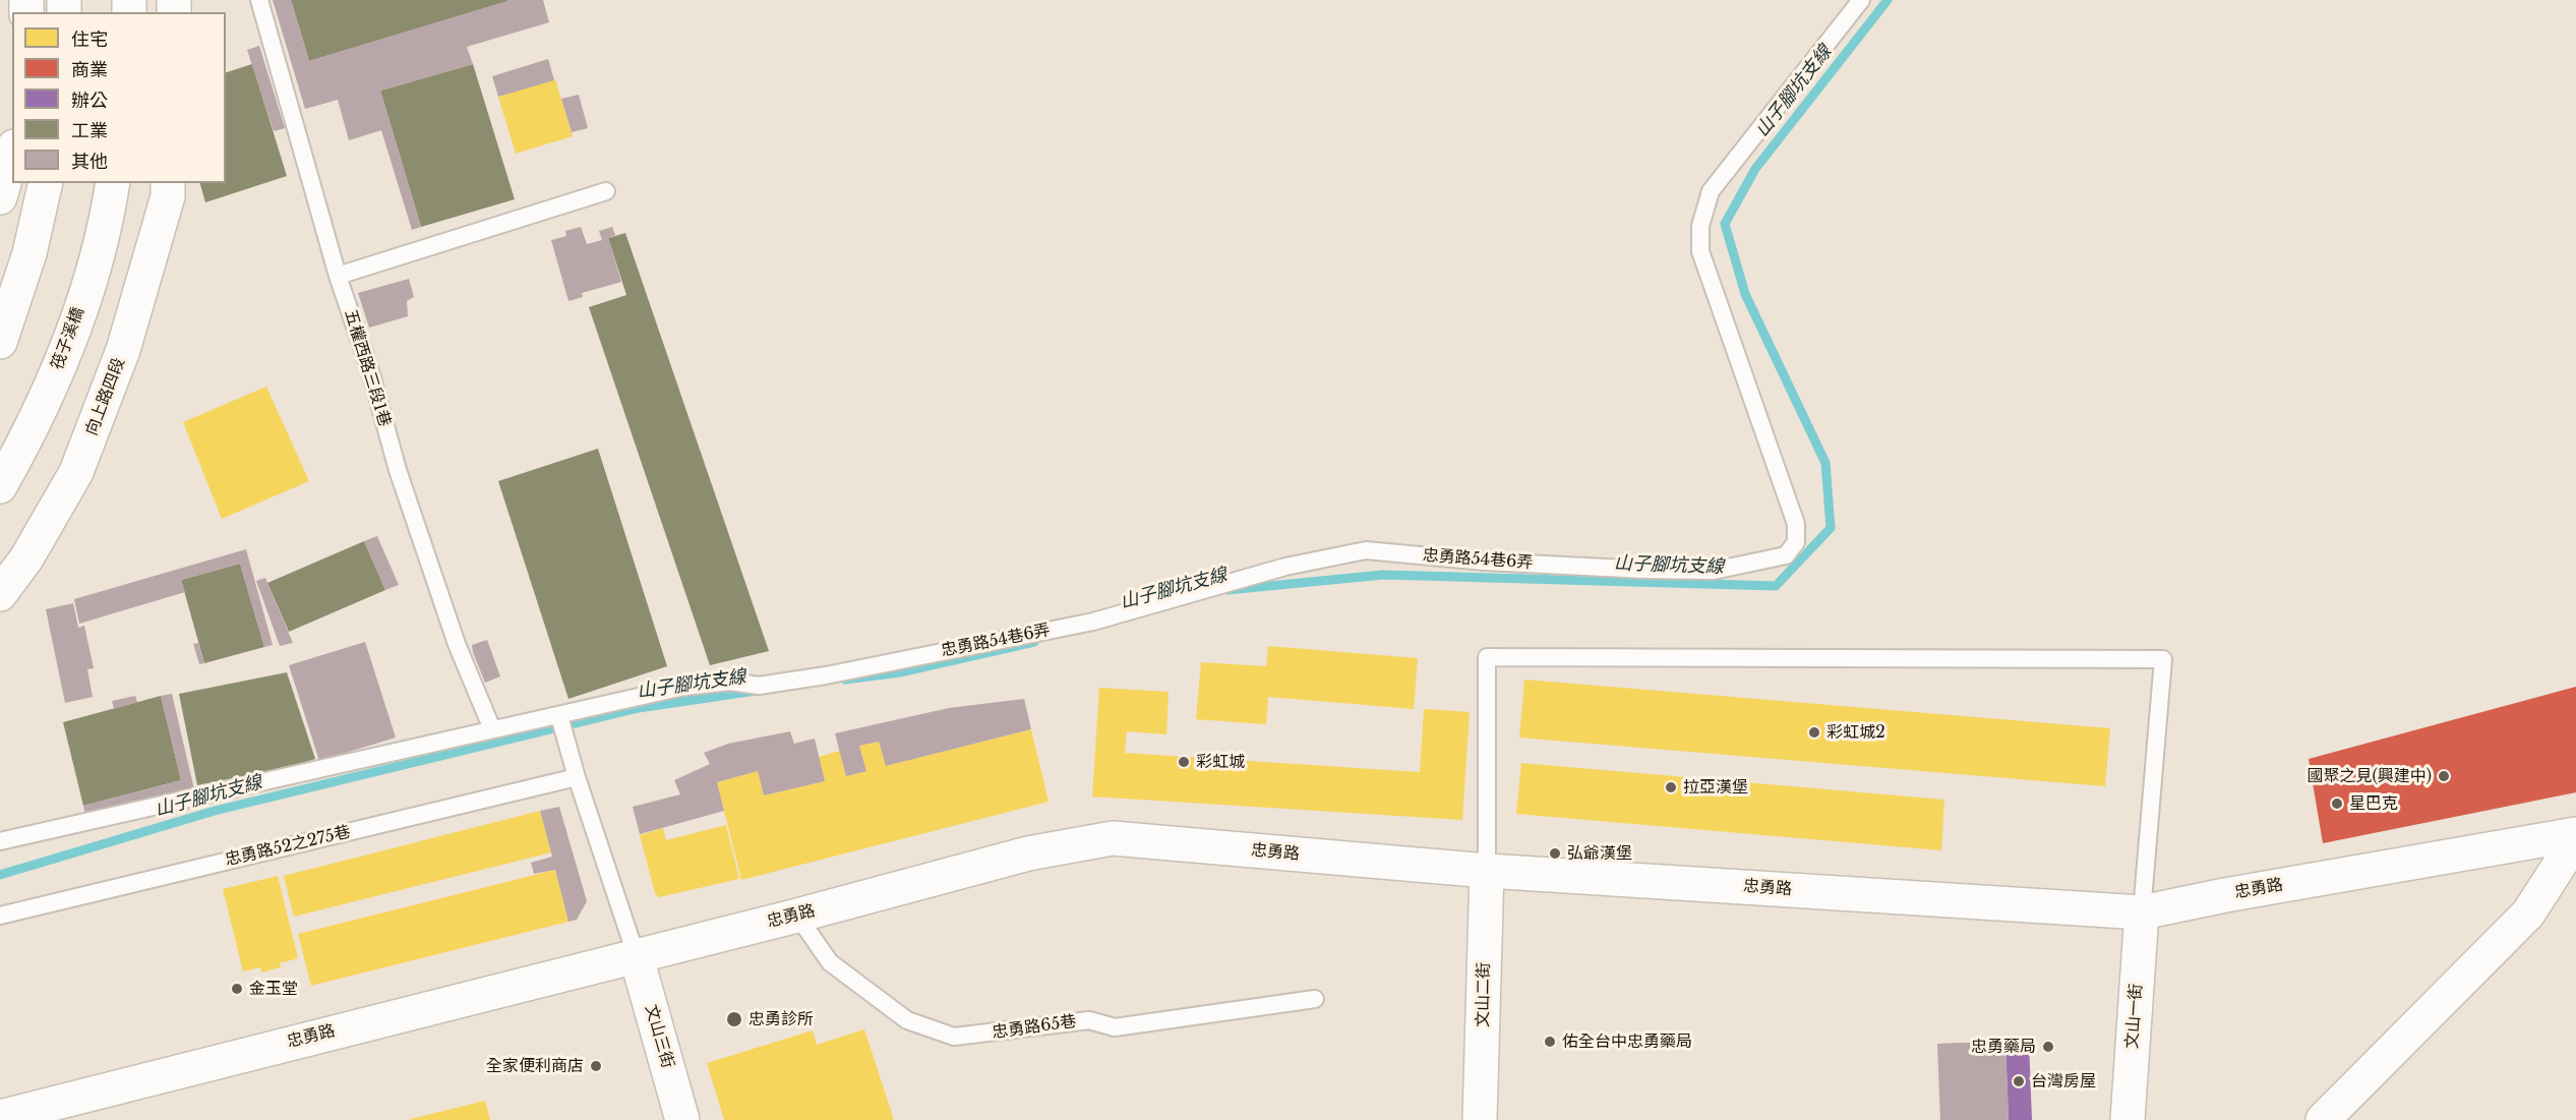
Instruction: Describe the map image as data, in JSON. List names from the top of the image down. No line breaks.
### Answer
{"streets":{"main road":["筏子溪橋","向上路四段","忠勇路","文山二街","文山一街","文山三街"],"lane":["五權西路三段1巷","忠勇路54巷6弄","忠勇路52之275巷","忠勇路65巷"]},"crossings":[["五權西路三段1巷","忠勇路54巷6弄"],["忠勇路","文山二街"],["忠勇路","文山一街"],["忠勇路","忠勇路65巷"],["忠勇路","文山三街"]],"water":["山子腳坑支線"],"places":["彩虹城2","彩虹城","國聚之見(興建中)","拉亞漢堡","星巴克","弘爺漢堡","金玉堂","忠勇診所","佑全台中忠勇藥局","忠勇藥局","全家便利商店","台灣房屋"],"legend":["住宅","商業","辦公","工業","其他"]}
